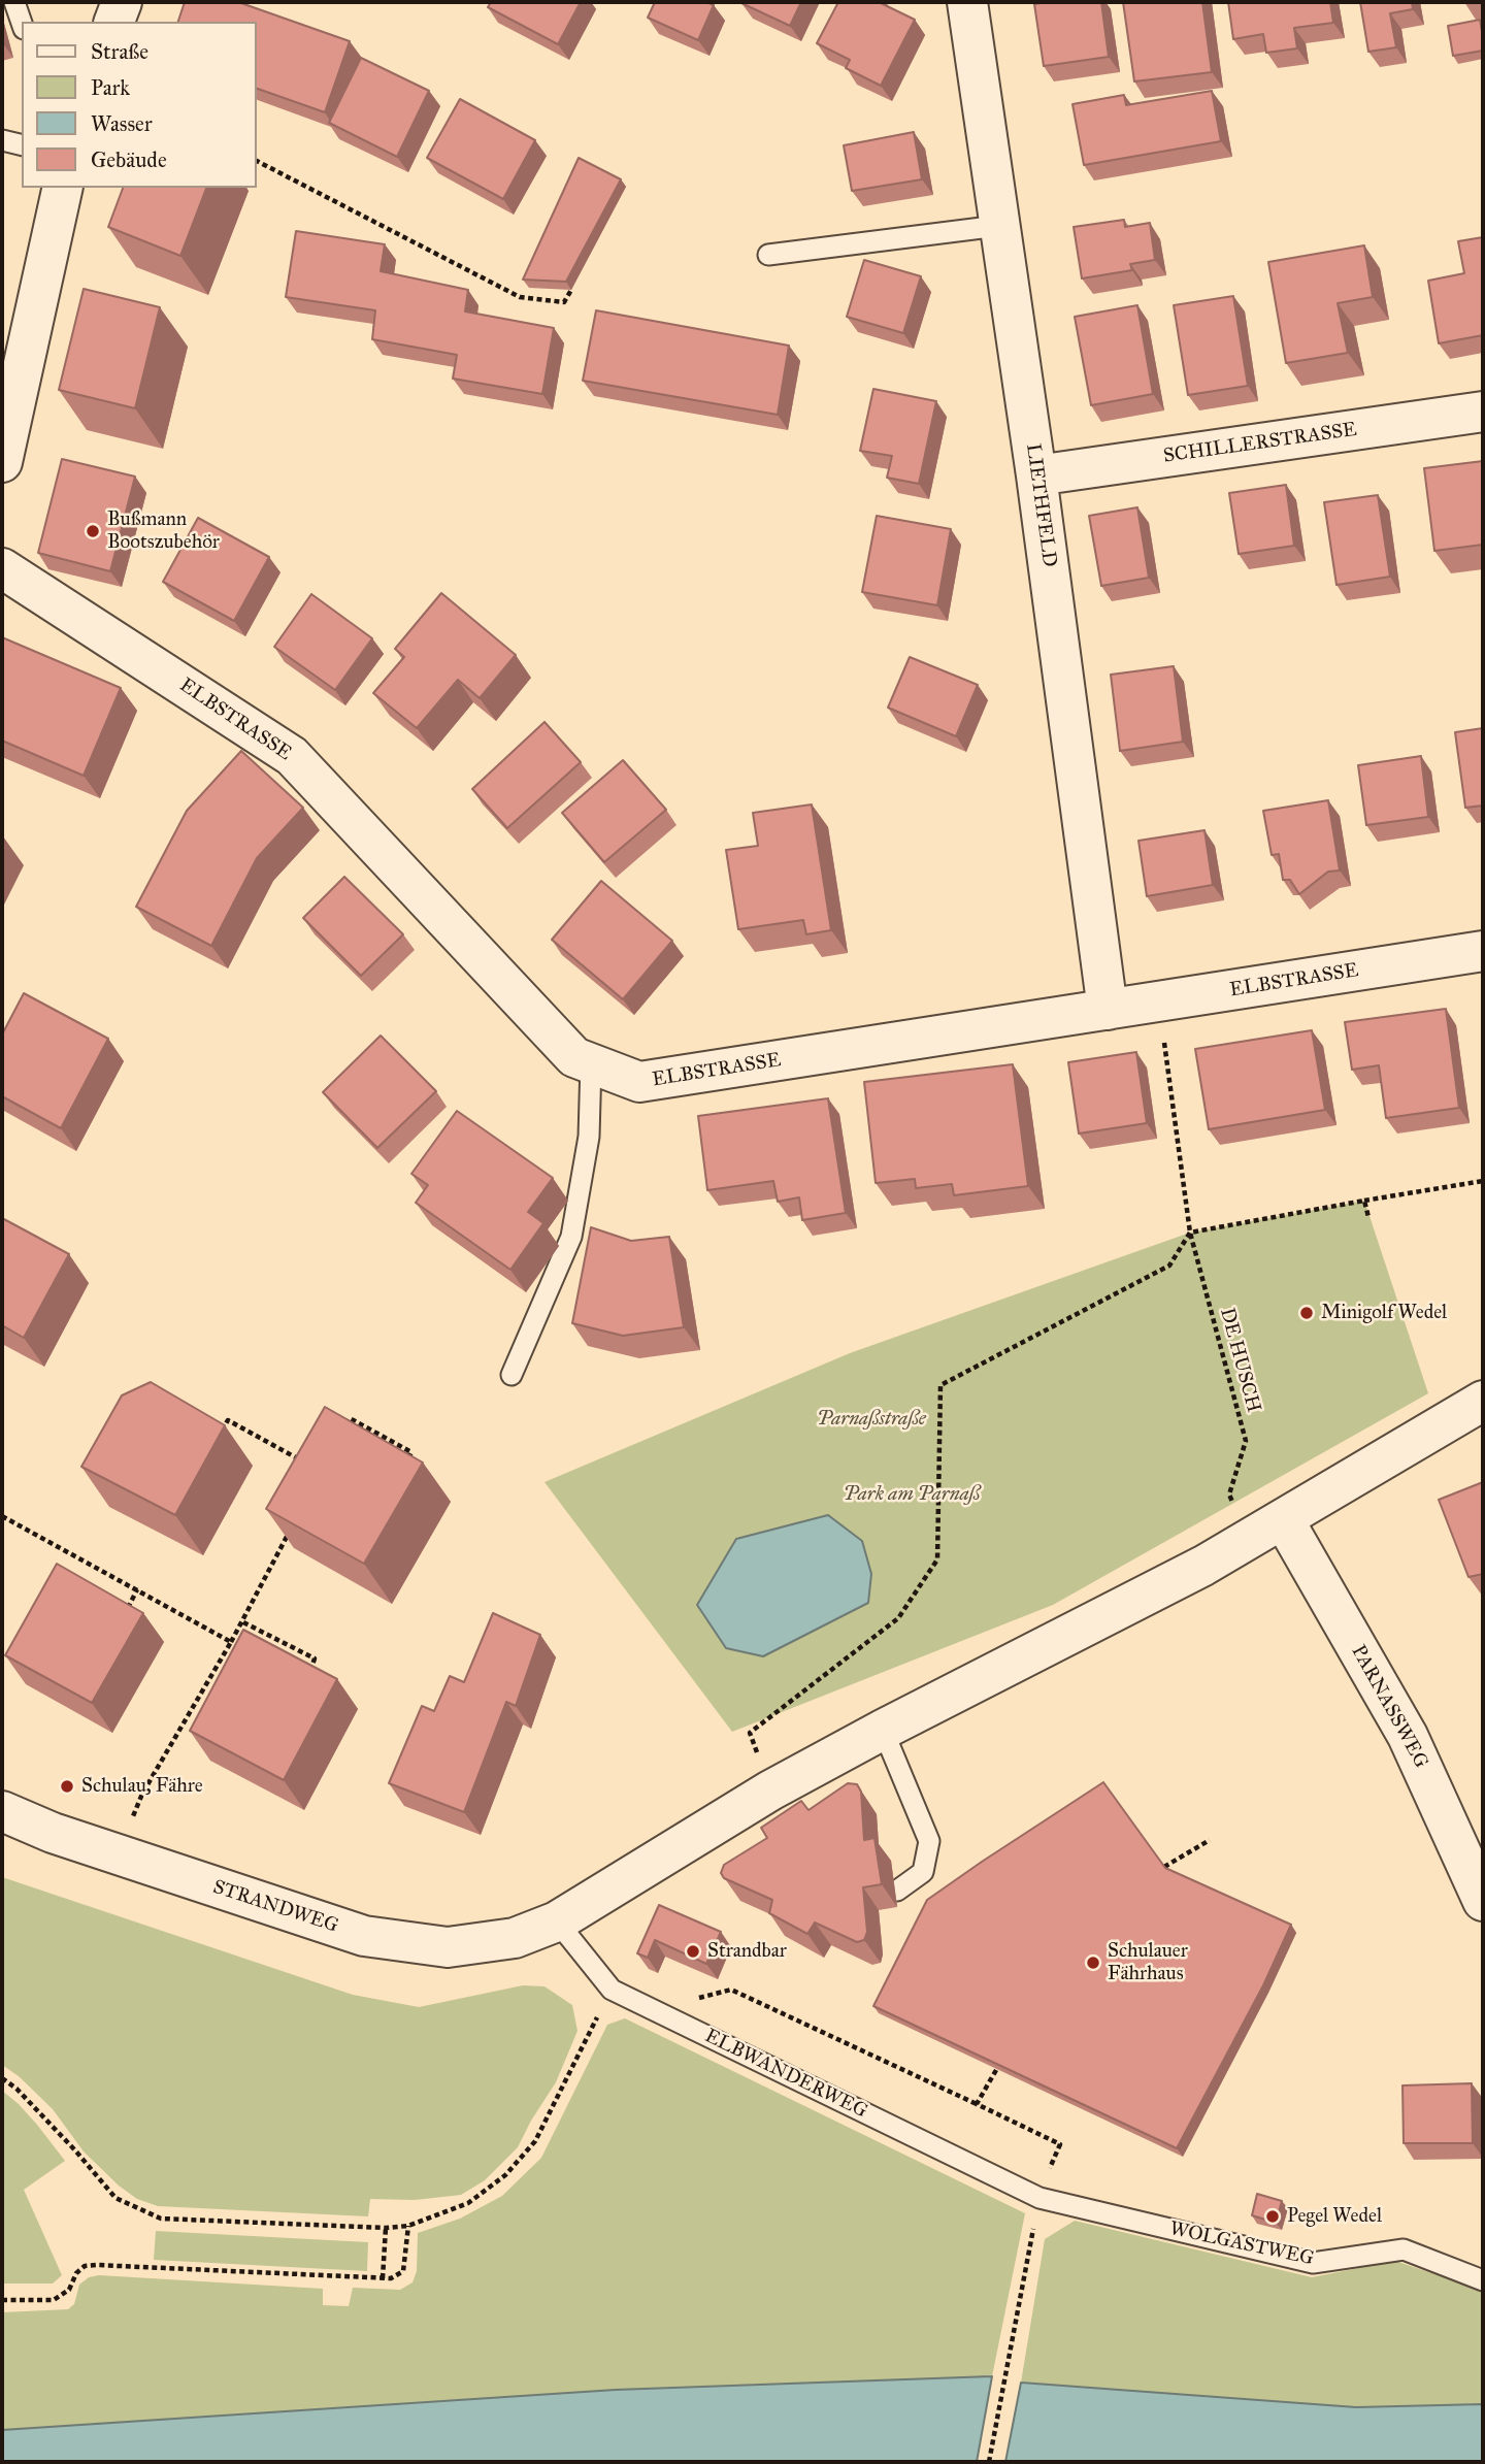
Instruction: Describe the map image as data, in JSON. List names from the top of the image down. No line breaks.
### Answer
{"streets":{"street":["SCHILLERSTRASSE","LIETHFELD","ELBSTRASSE","PARNASSWEG","STRANDWEG"],"lane":["ELBWANDERWEG","WOLGASTWEG"],"path":["DE HUSCH"]},"crossings":[["SCHILLERSTRASSE","LIETHFELD"],["LIETHFELD","ELBSTRASSE"],["ELBSTRASSE","DE HUSCH"],["STRANDWEG","ELBWANDERWEG"],["ELBWANDERWEG","WOLGASTWEG"]],"parks":["Parnaßstraße","Park am Parnaß"],"places":["Bußmann Bootszubehör","Minigolf Wedel","Schulau, Fähre","Strandbar","Schulauer Fährhaus","Pegel Wedel"],"legend":["Straße","Park","Wasser","Gebäude"]}
